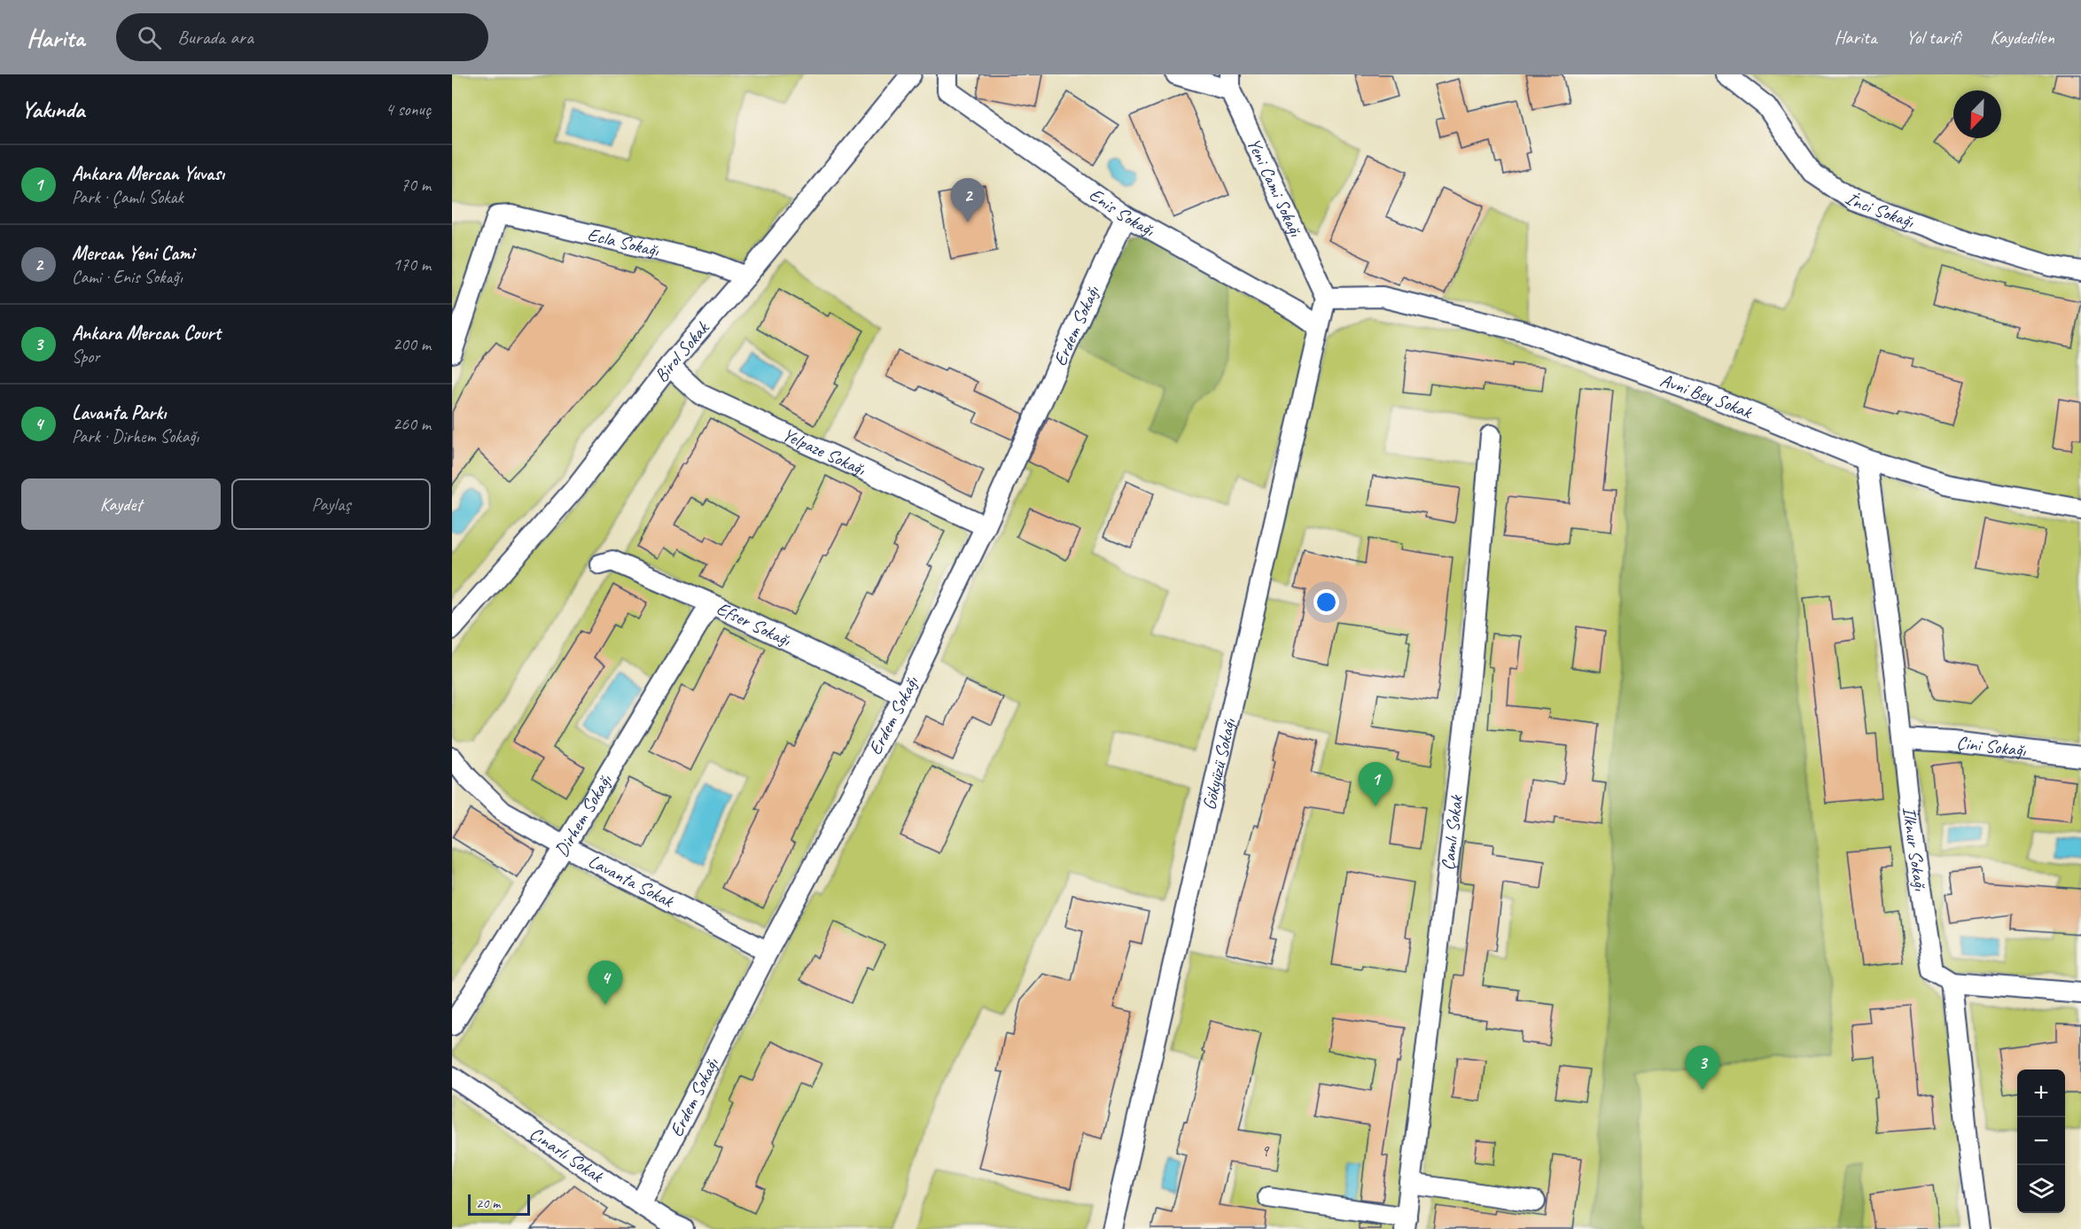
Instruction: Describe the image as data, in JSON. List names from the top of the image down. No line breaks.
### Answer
{"streets":{"street":["Yeni Cami Sokağı","İnci Sokağı","Enis Sokağı","Ecla Sokağı","Erdem Sokağı","Birol Sokak","Avni Bey Sokak","Yelpaze Sokağı","Efser Sokağı","Çini Sokağı","Gökyüzü Sokağı","Dirhem Sokağı","Çamlı Sokak","İlknur Sokağı","Lavanta Sokak","Çınarlı Sokak"]},"crossings":[["Yeni Cami Sokağı","Avni Bey Sokak"],["Yeni Cami Sokağı","Gökyüzü Sokağı"],["Enis Sokağı","Erdem Sokağı"],["Enis Sokağı","Gökyüzü Sokağı"],["Ecla Sokağı","Birol Sokak"],["Erdem Sokağı","Yelpaze Sokağı"],["Erdem Sokağı","Efser Sokağı"],["Erdem Sokağı","Lavanta Sokak"],["Erdem Sokağı","Çınarlı Sokak"],["Birol Sokak","Yelpaze Sokağı"],["Avni Bey Sokak","Gökyüzü Sokağı"],["Avni Bey Sokak","İlknur Sokağı"],["Efser Sokağı","Dirhem Sokağı"],["Çini Sokağı","İlknur Sokağı"],["Dirhem Sokağı","Lavanta Sokak"]],"house_numbers":["9"],"scale_bar":"20 m","north":"bottom left","page":{"header":"Harita","search":"Burada ara","nav":["Harita","Yol tarifi","Kaydedilen"],"heading":["Yakında","4 sonuç"],"list":[{"mark":"1","name":"Ankara Mercan Yuvası","note":"Park · Çamlı Sokak","value":"70 m"},{"mark":"2","name":"Mercan Yeni Cami","note":"Cami · Enis Sokağı","value":"170 m"},{"mark":"3","name":"Ankara Mercan Court","note":"Spor","value":"200 m"},{"mark":"4","name":"Lavanta Parkı","note":"Park · Dirhem Sokağı","value":"260 m"}],"pins":["2","1","4","3"],"buttons":["Kaydet","Paylaş"],"map_buttons":["+","−"],"scale":"20 m"}}
